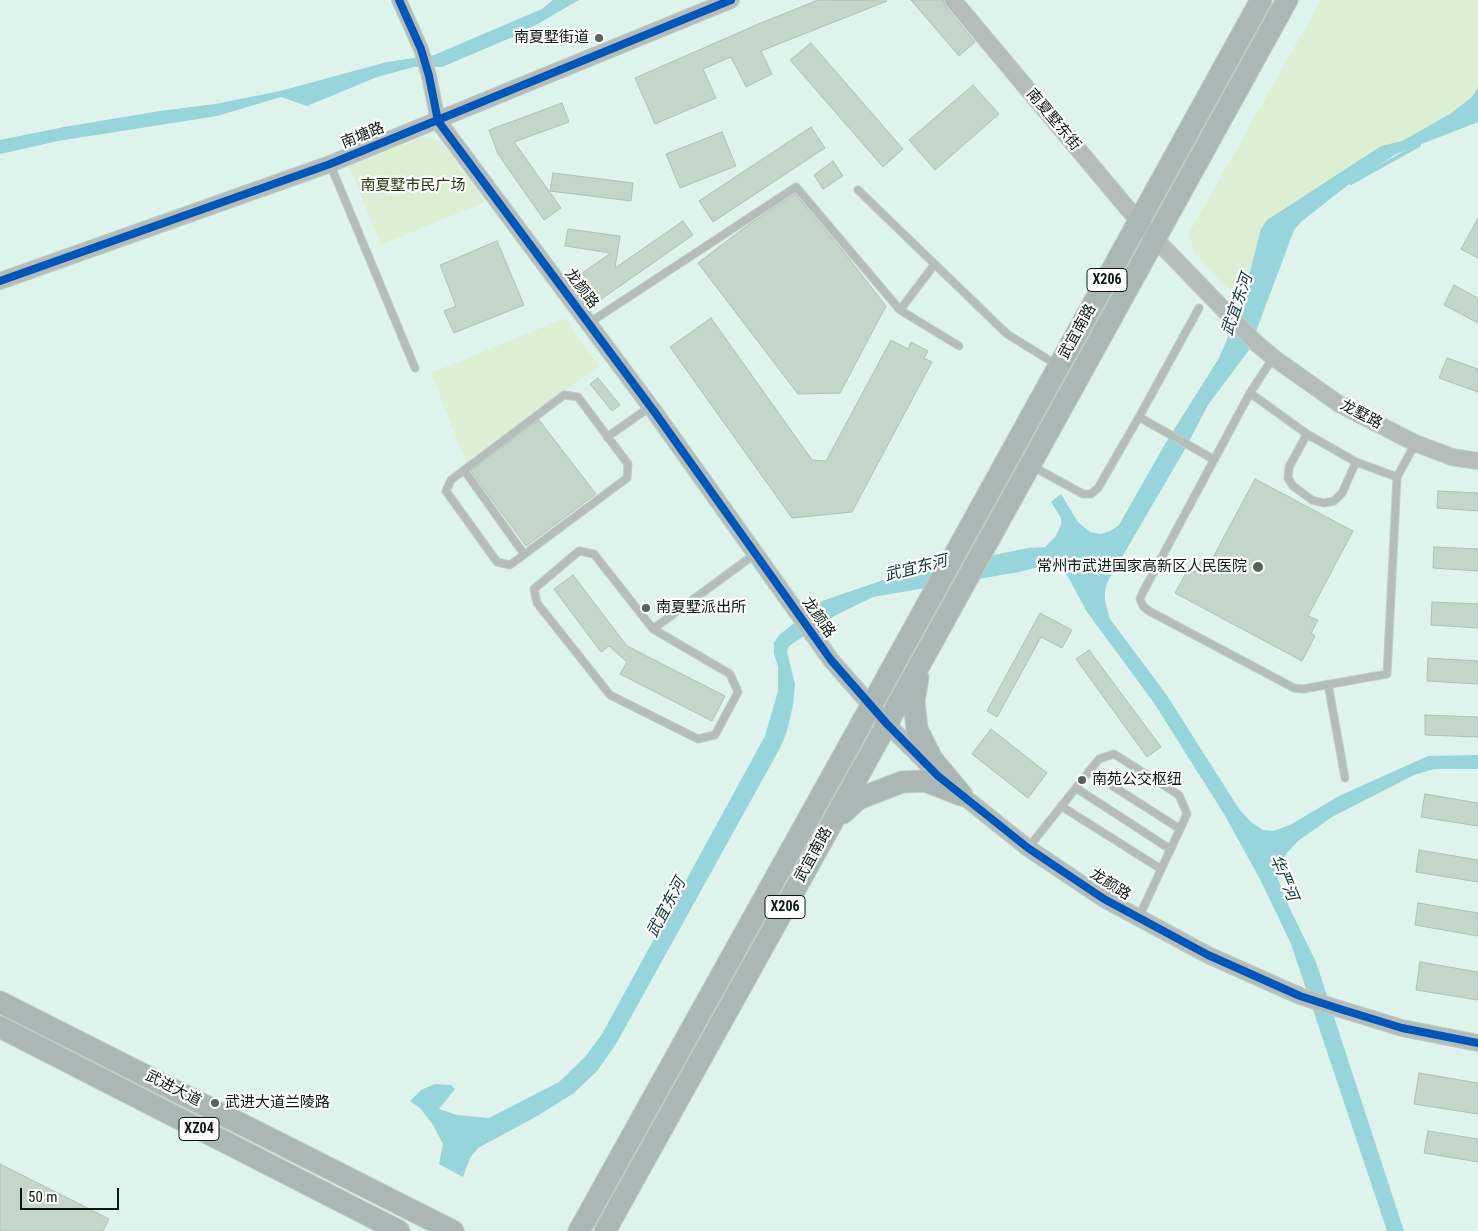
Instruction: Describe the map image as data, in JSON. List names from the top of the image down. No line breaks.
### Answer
{"streets":{"main road":["X206","武宜南路","武进大道","XZ04"],"street":["南夏墅东街","南塘路","龙颜路","龙墅路"]},"crossings":[["南夏墅东街","武宜南路"],["南夏墅东街","龙墅路"],["南塘路","龙颜路"],["龙颜路","武宜南路"],["武宜南路","龙墅路"]],"water":["武宜东河","华严河"],"parks":["南夏墅市民广场"],"places":["南夏墅街道","常州市武进国家高新区人民医院","南夏墅派出所","南苑公交枢纽","武进大道兰陵路"],"scale_bar":"50 m"}
